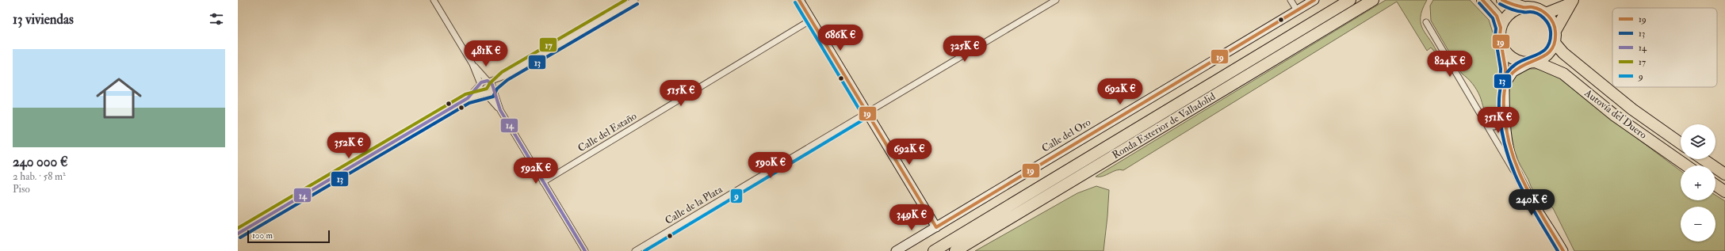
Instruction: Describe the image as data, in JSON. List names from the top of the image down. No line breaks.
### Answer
{"streets":{"highway":["Autovía del Duero","Ronda Exterior de Valladolid"],"street":["Calle del Estaño","Calle del Oro","Calle de la Plata"]},"lines":["transit line 19","transit line 17","transit line 9","transit line 13","transit line 14"],"legend":["19","13","14","17","9"],"scale_bar":"100 m","page":{"heading":"13 viviendas","price":["686K €","325K €","481K €","824K €","692K €","515K €","351K €","352K €","692K €","590K €","592K €","240K €","349K €"],"list":[{"name":"240 000 €","note":"2 hab. · 58 m² · Piso"}],"map_buttons":["+","−"],"scale":"100 m"}}
